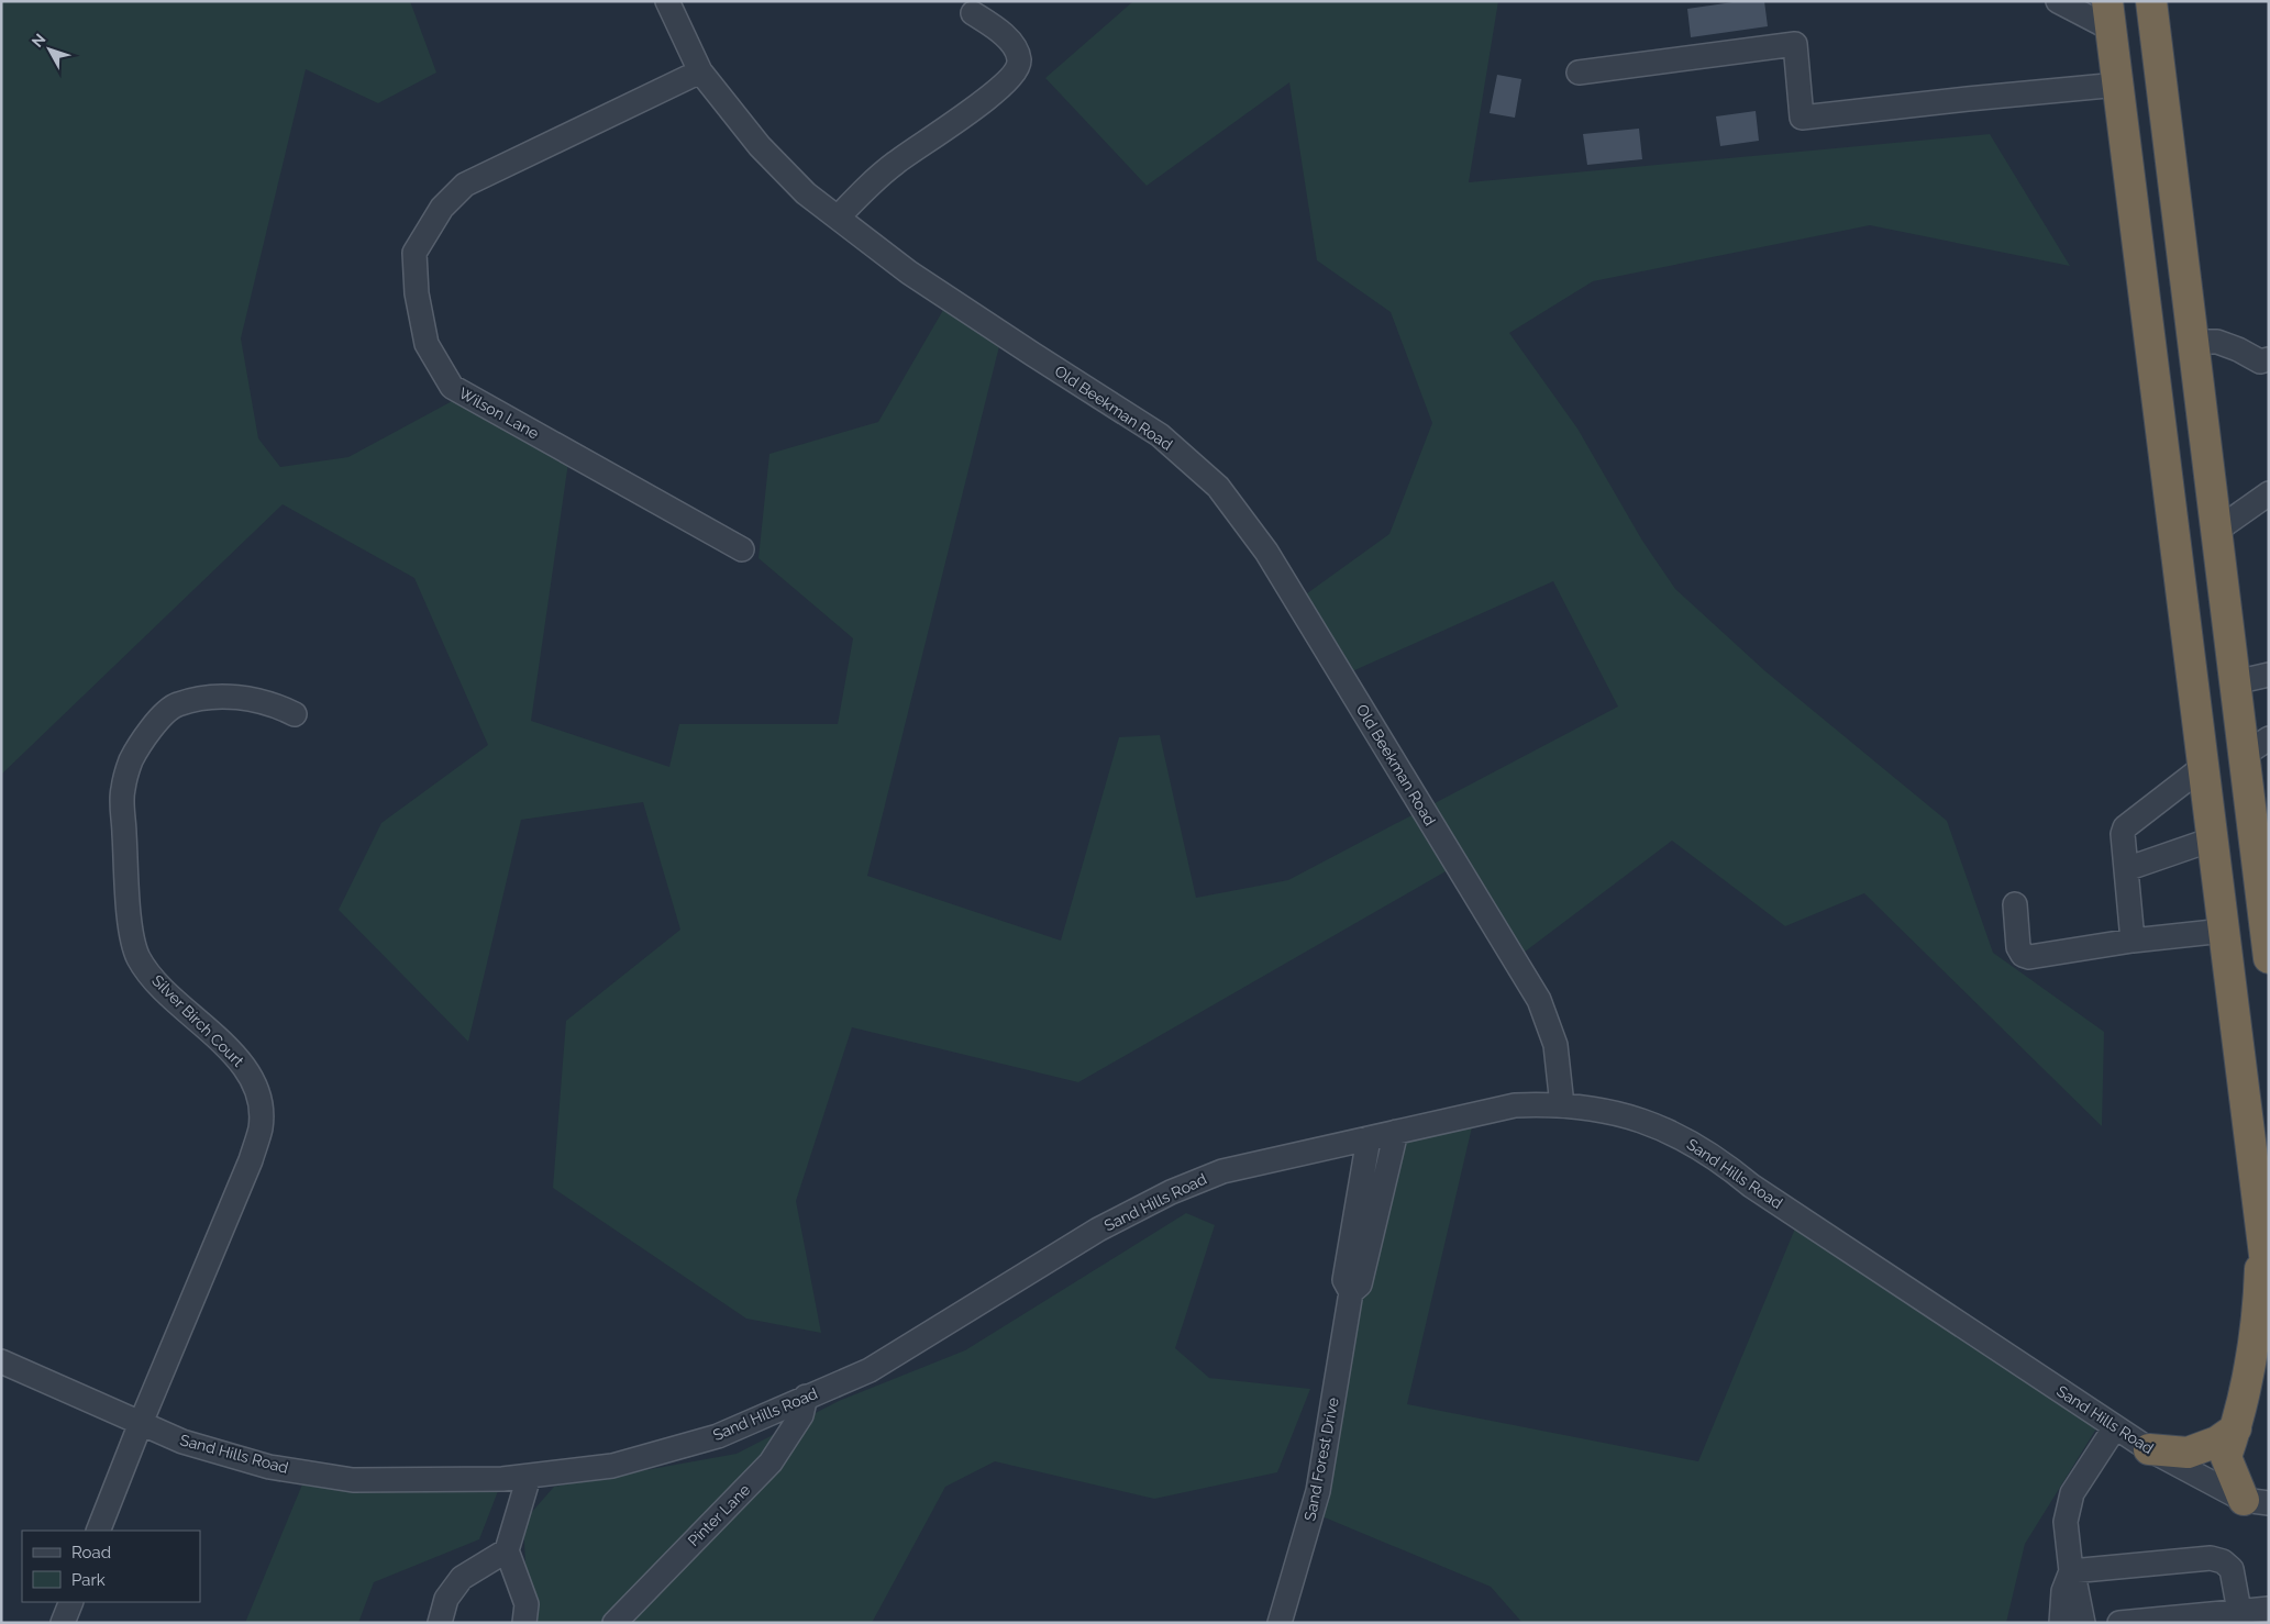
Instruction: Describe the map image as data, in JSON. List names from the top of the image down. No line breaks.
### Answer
{"streets":{"street":["Old Beekman Road","Wilson Lane","Silver Birch Court","Sand Hills Road","Sand Forest Drive","Pinter Lane"]},"crossings":[["Old Beekman Road","Wilson Lane"],["Old Beekman Road","Sand Hills Road"],["Silver Birch Court","Sand Hills Road"],["Sand Hills Road","Sand Forest Drive"],["Sand Hills Road","Pinter Lane"]],"legend":["Road","Park"],"north":"top left"}
